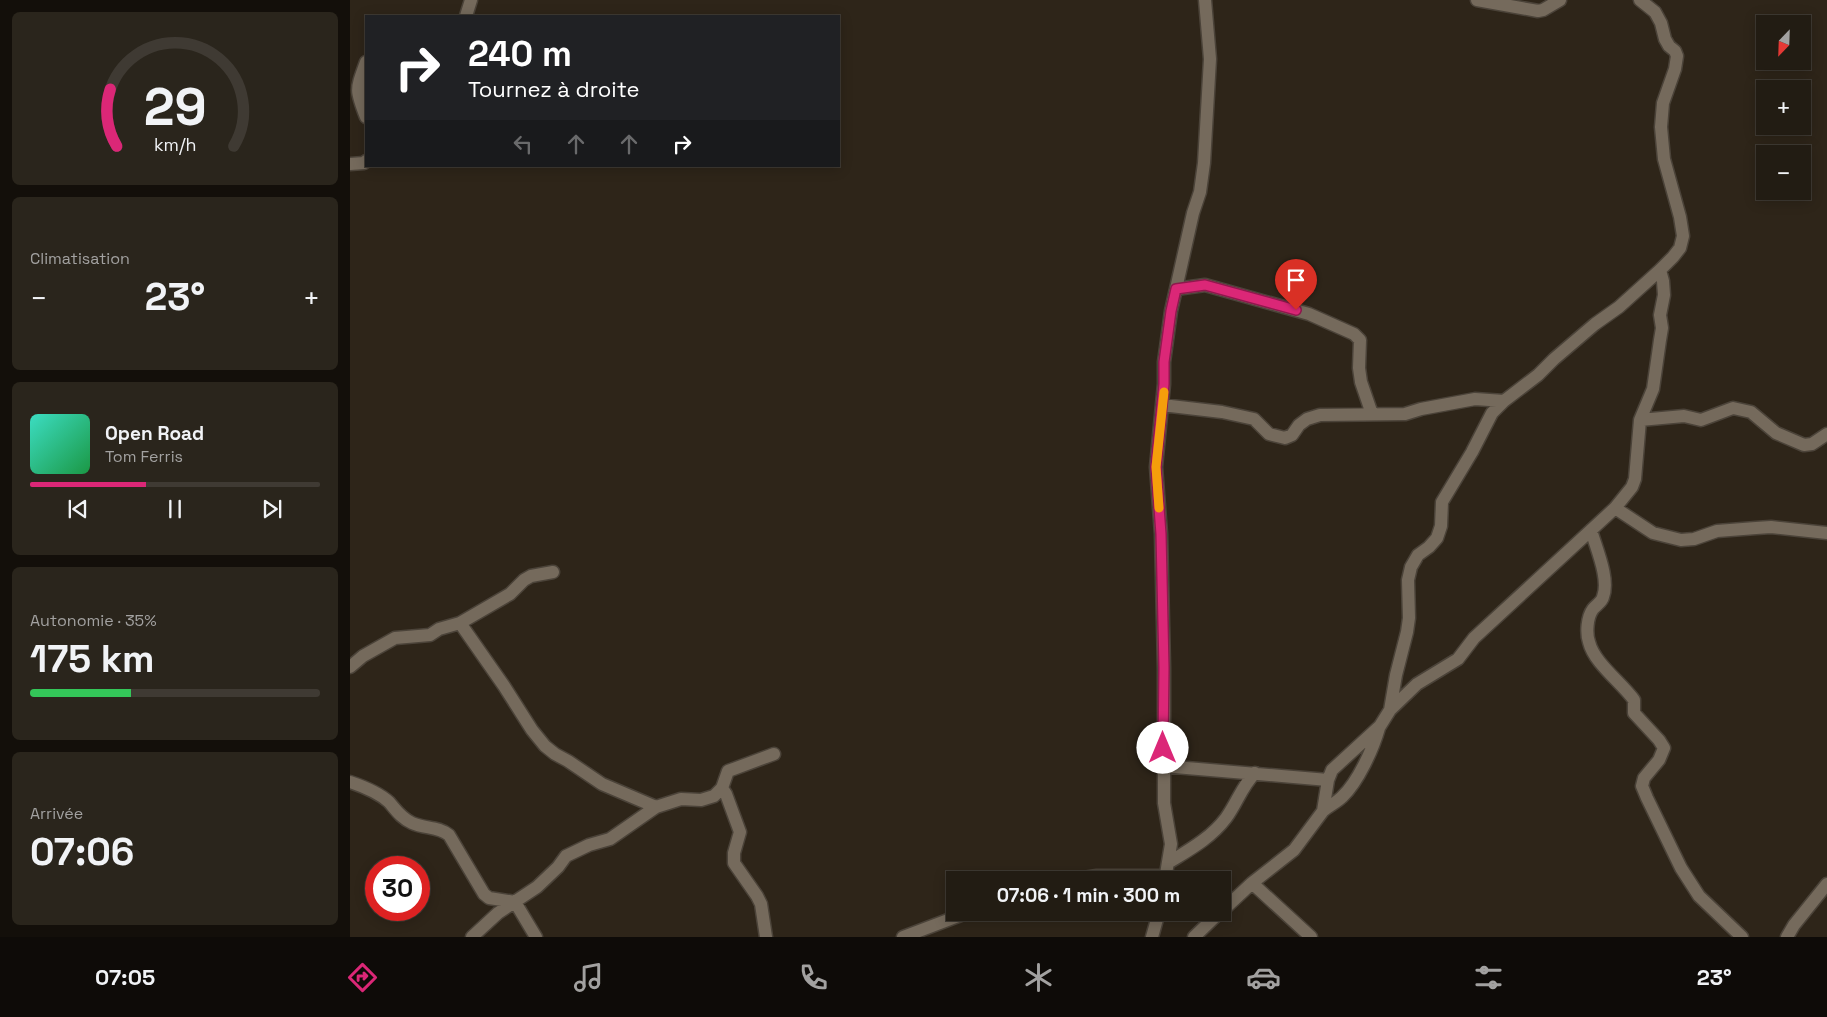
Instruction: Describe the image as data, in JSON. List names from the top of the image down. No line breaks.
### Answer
{"north":"bottom left","page":{"map_buttons":["+","−"],"turn":["240 m","Tournez à droite"],"tile":["Climatisation",["Autonomie · 35%","175 km"],["Arrivée","07:06"]],"heat":["−","23°","+"],"song":["Open Road","Tom Ferris"],"limit":"30","trip":"07:06 · 1 min · 300 m","tabs":["07:05","23°"],"gauge":["29","km/h"]}}
